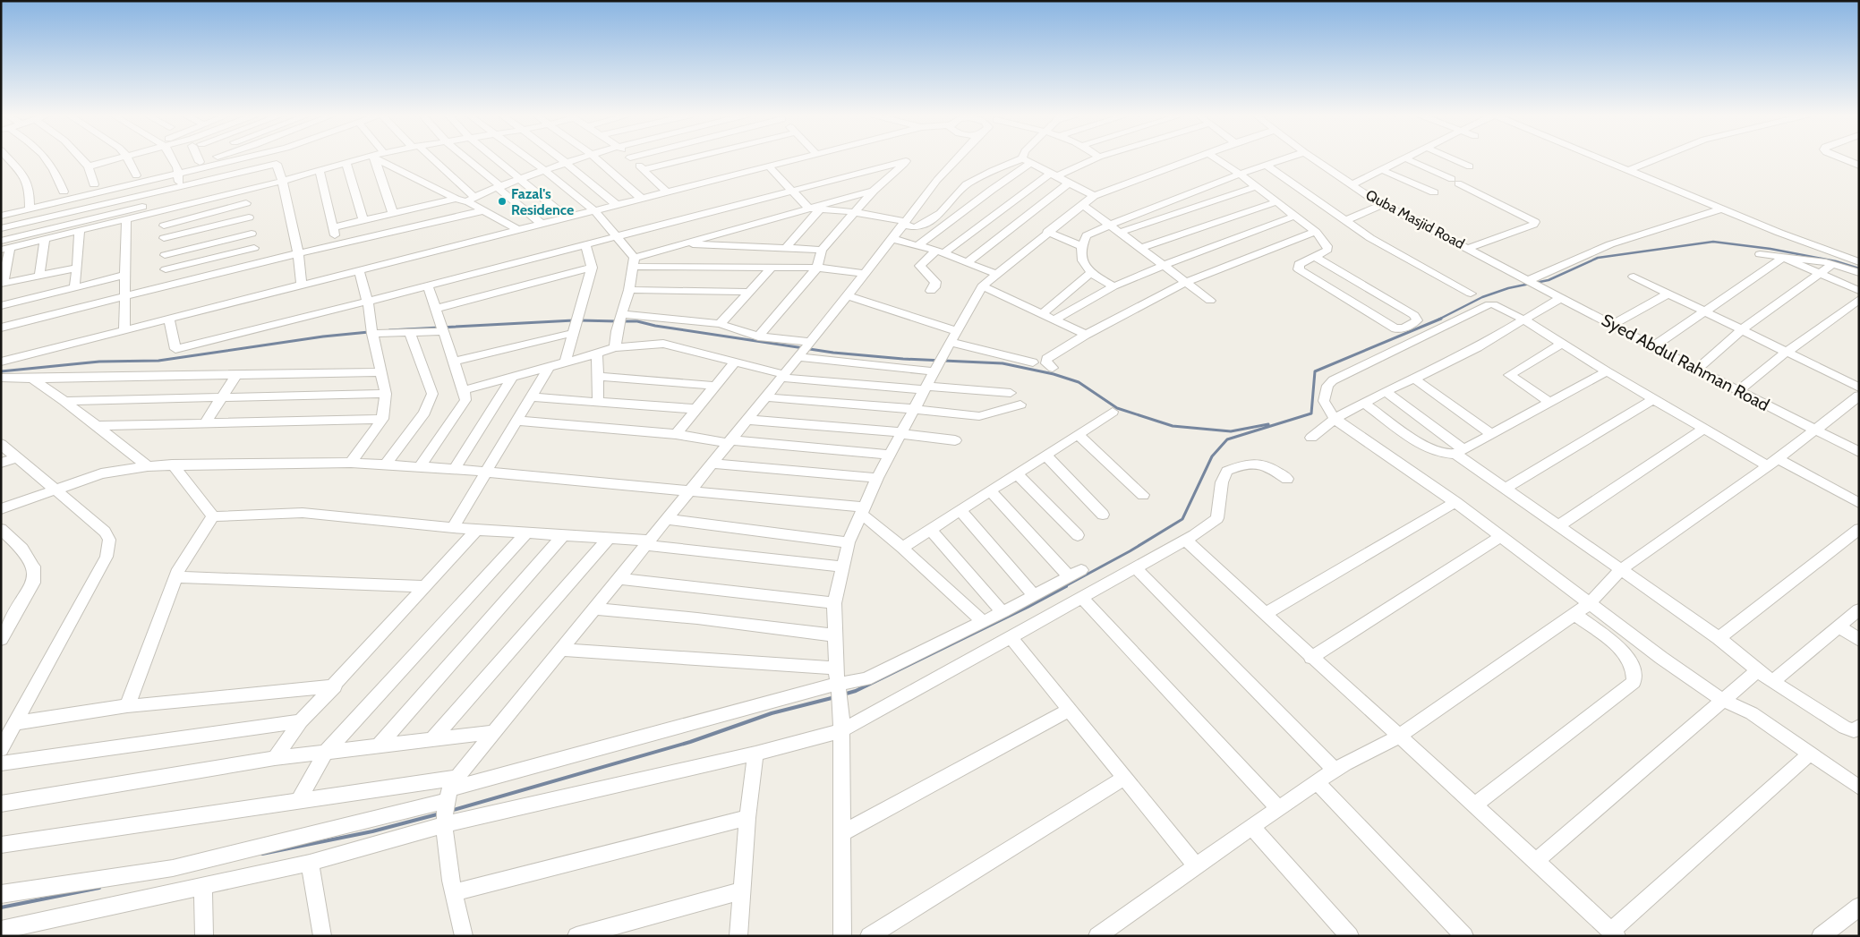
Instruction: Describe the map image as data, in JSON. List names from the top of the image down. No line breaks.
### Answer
{"streets":{"street":["Quba Masjid Road","Syed Abdul Rahman Road"]},"crossings":[["Quba Masjid Road","Syed Abdul Rahman Road"]],"places":["Fazal's Residence"]}
